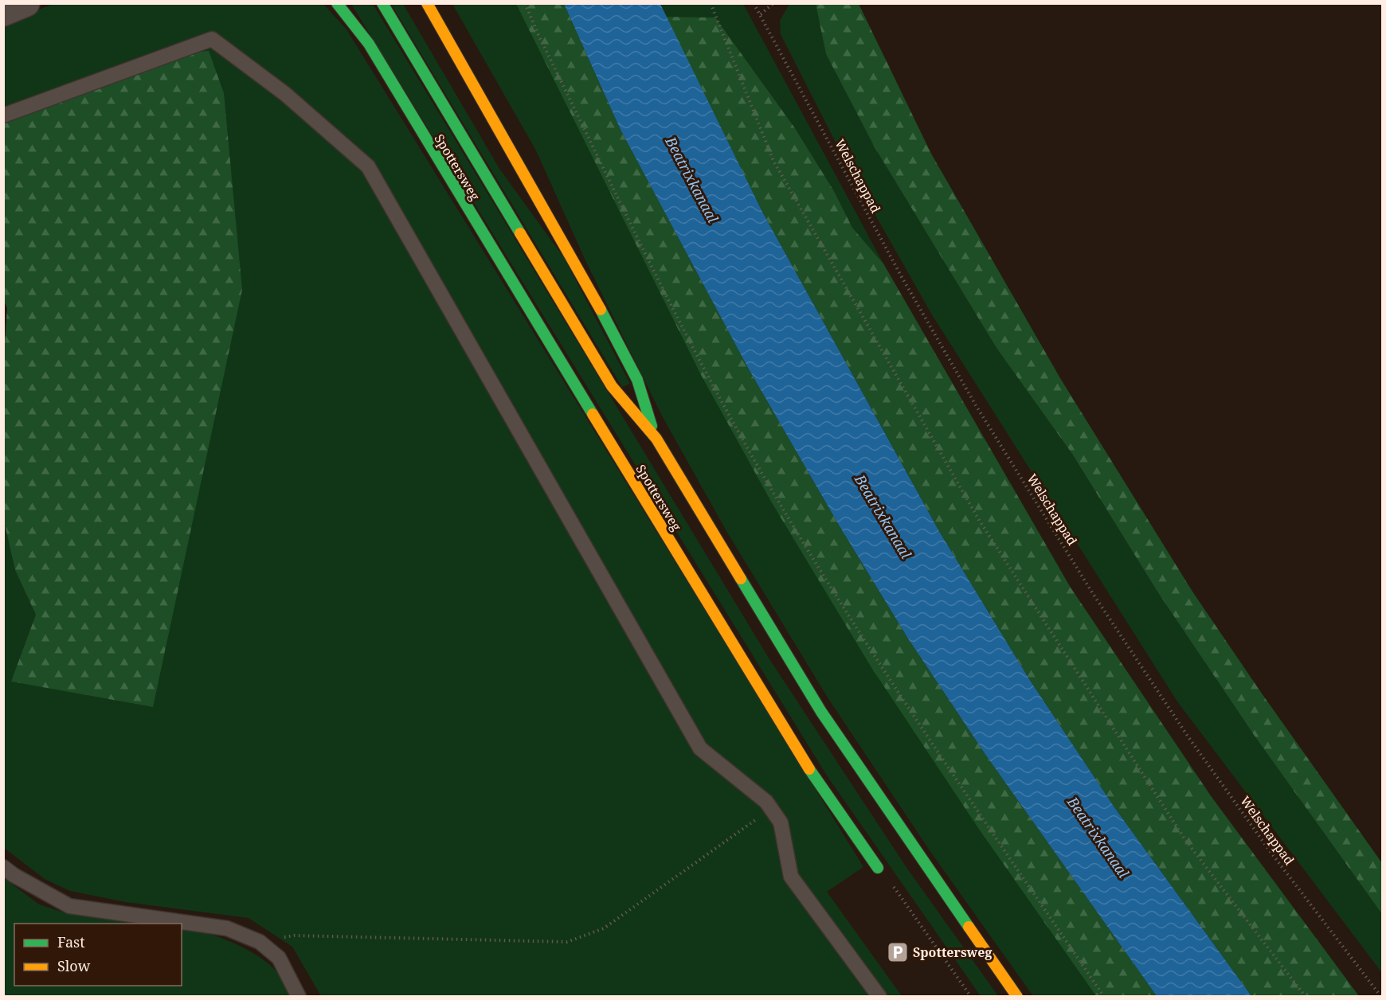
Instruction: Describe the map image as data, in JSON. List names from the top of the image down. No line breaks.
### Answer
{"streets":{"main road":["Spottersweg"],"path":["Welschappad"]},"water":["Beatrixkanaal"],"places":{"parking":["Spottersweg"]},"legend":["Fast","Slow"]}
